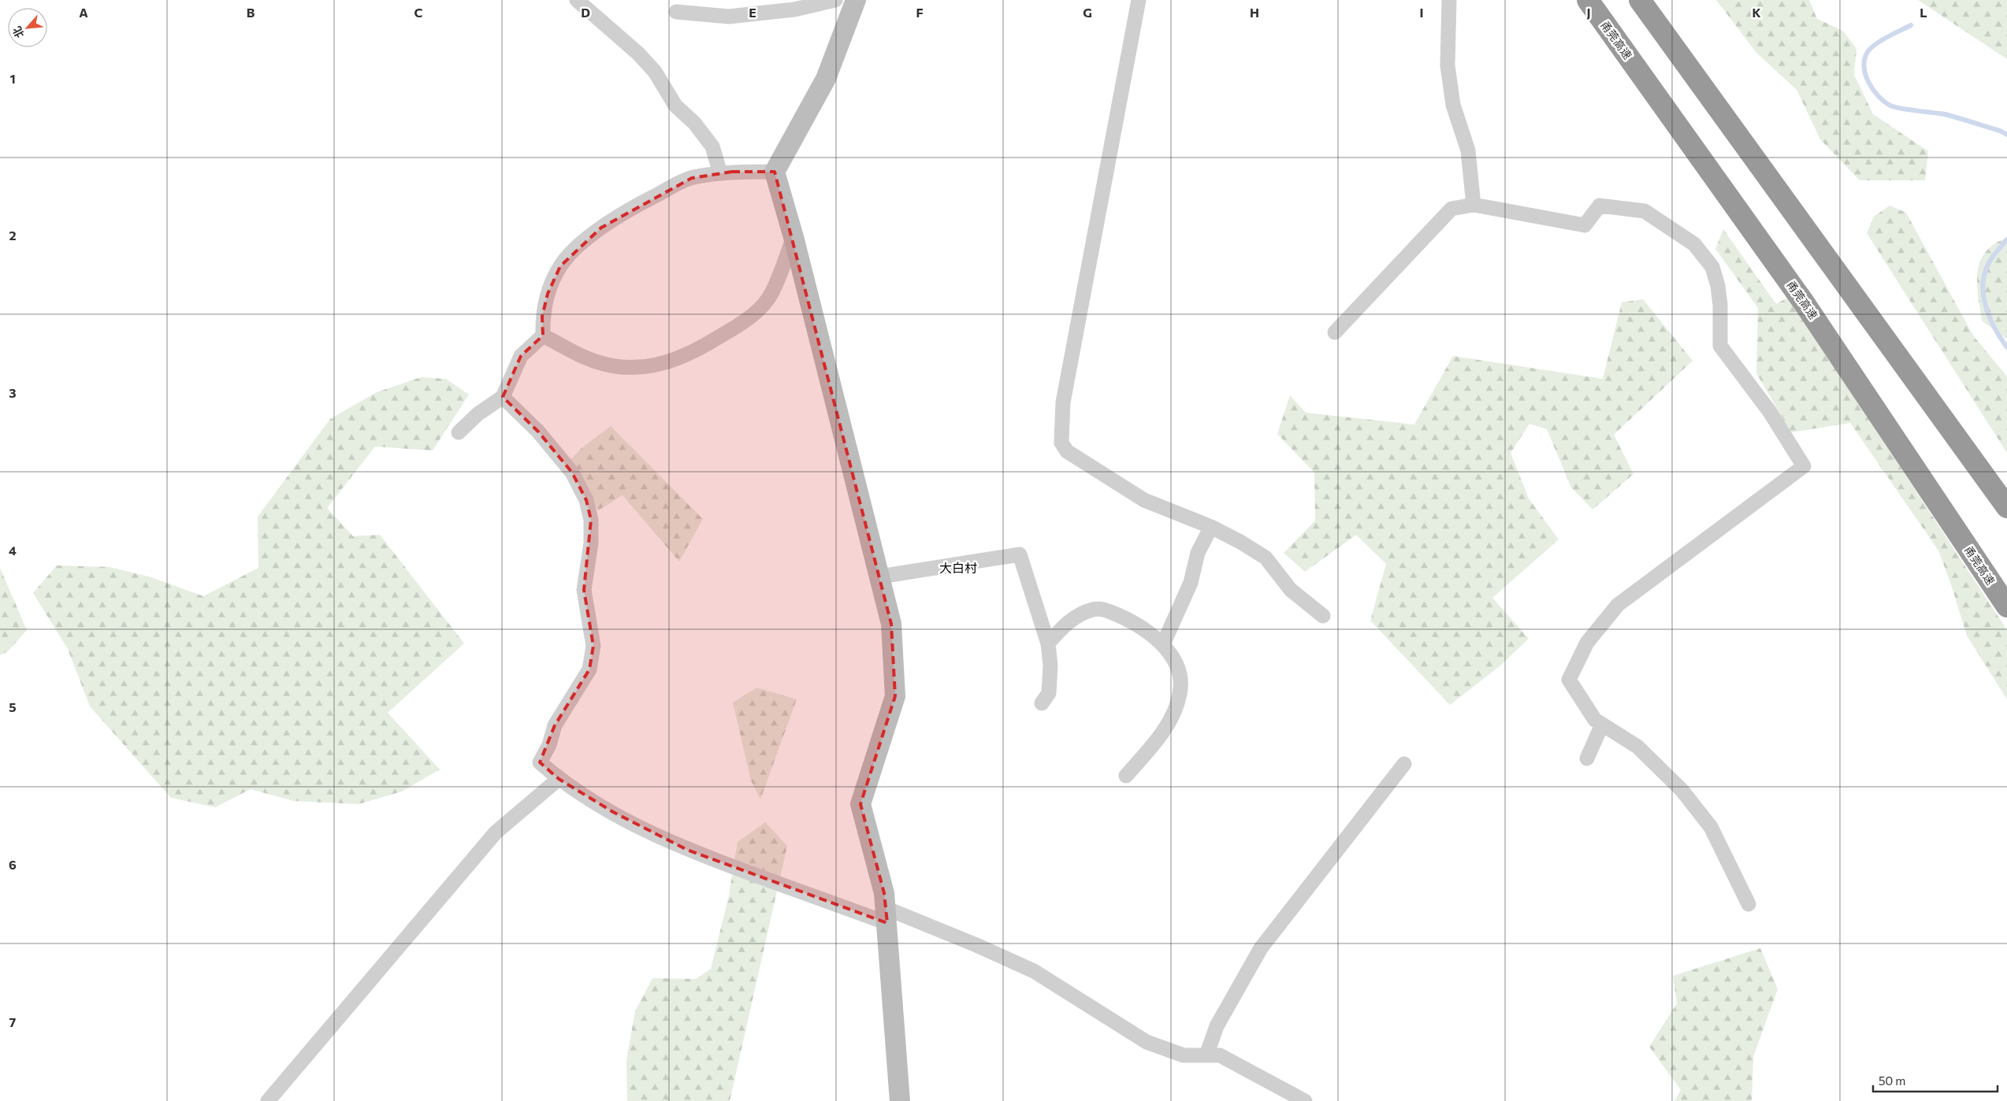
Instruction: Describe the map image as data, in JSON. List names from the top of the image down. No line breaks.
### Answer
{"streets":{"highway":["甬莞高速"]},"districts":["大白村"],"scale_bar":"50 m","north":"bottom left","grid":{"columns":["A","B","C","D","E","F","G","H","I","J","K","L"],"rows":["1","2","3","4","5","6","7"]}}
